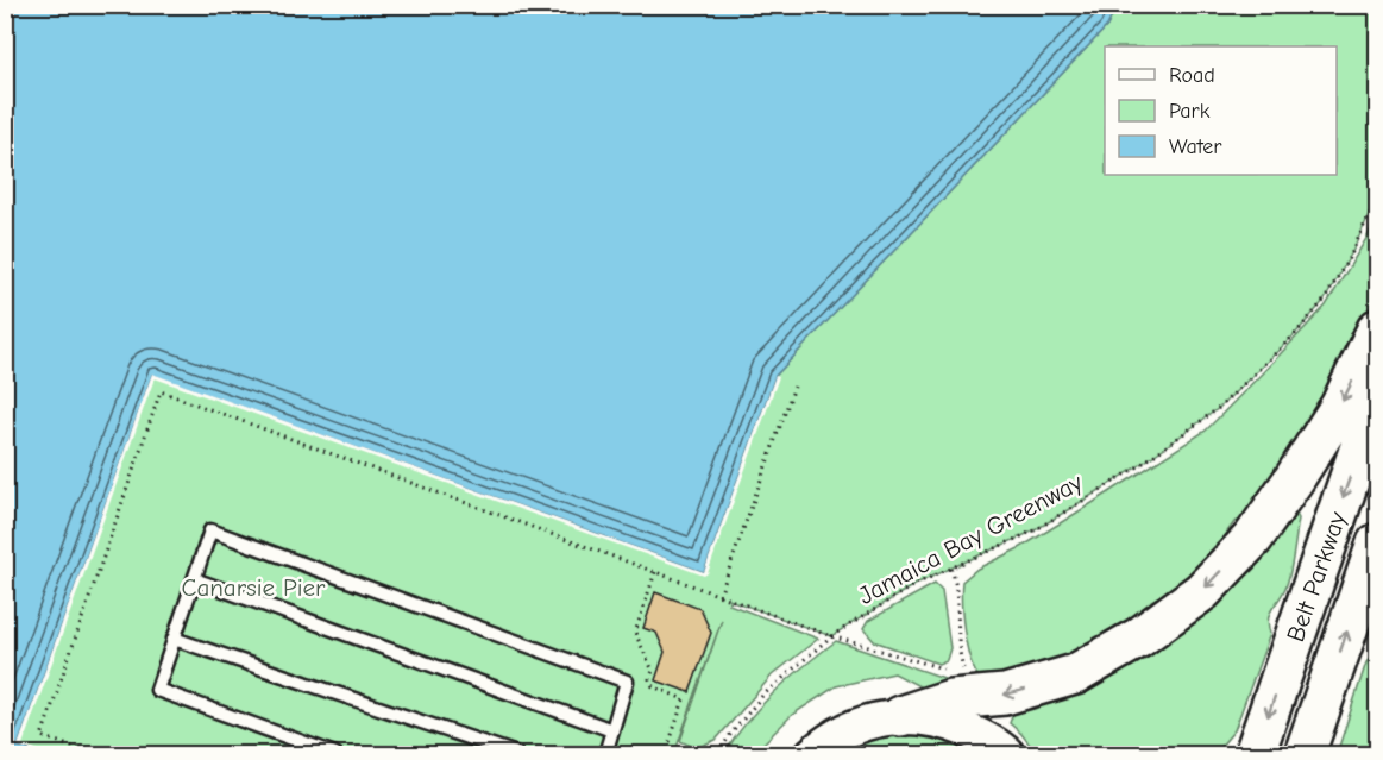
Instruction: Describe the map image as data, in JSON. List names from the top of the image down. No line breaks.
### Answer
{"streets":{"highway":["Belt Parkway"],"path":["Jamaica Bay Greenway"]},"parks":["Canarsie Pier"],"legend":["Road","Park","Water"]}
